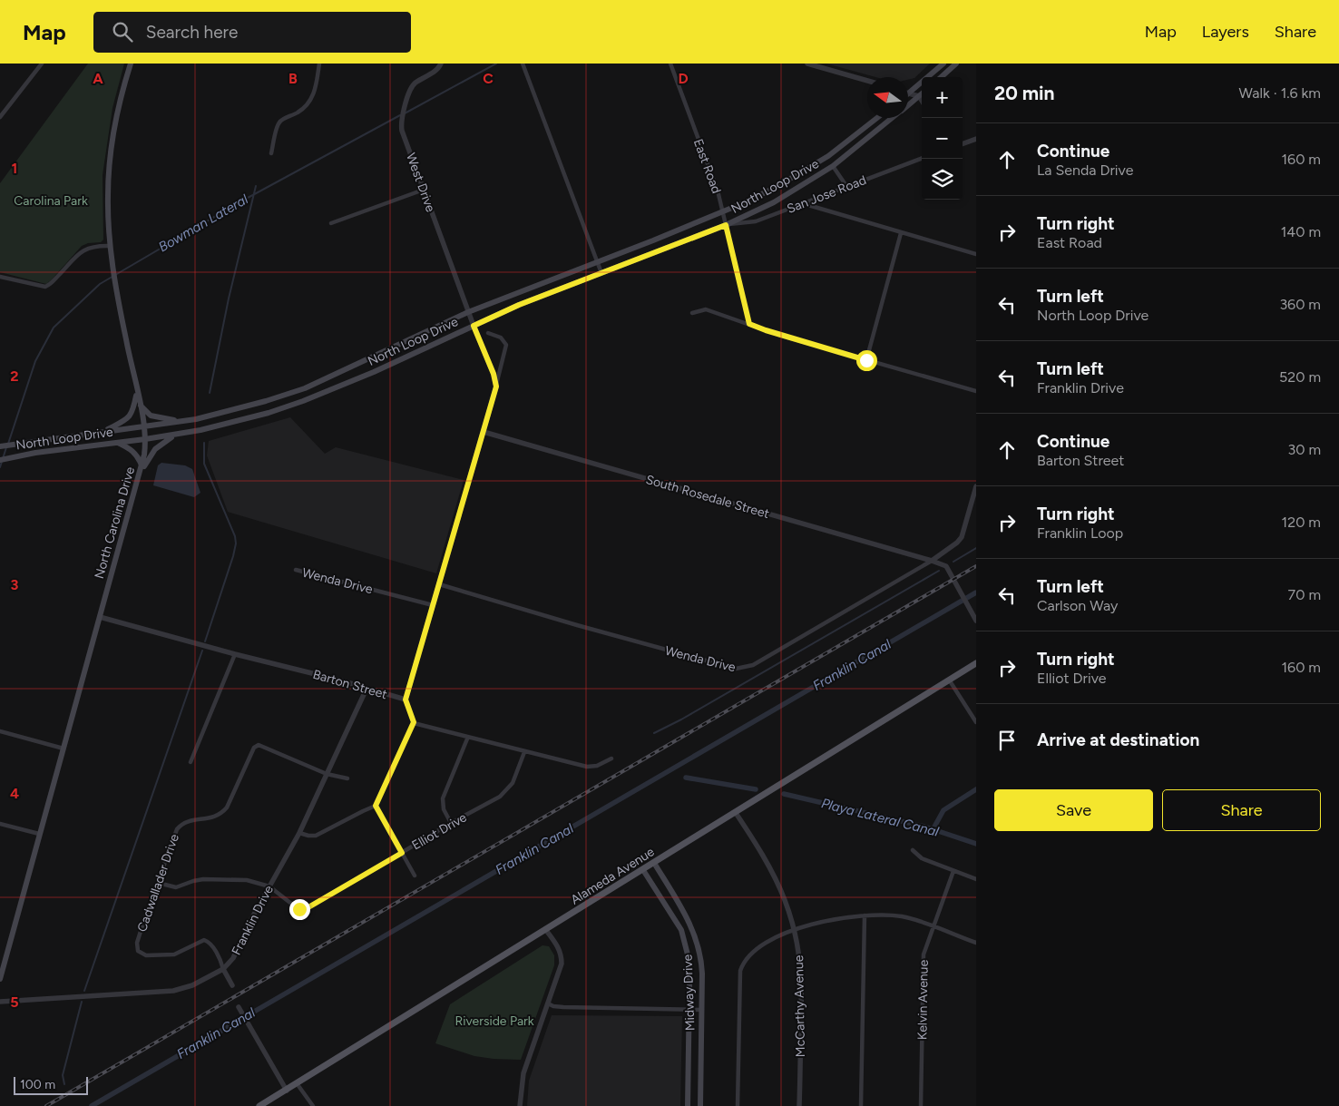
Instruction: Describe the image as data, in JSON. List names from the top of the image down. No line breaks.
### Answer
{"streets":{"main road":["North Loop Drive","North Carolina Drive","Alameda Avenue","Midway Drive"],"street":["East Road","West Drive","San Jose Road","South Rosedale Street","Wenda Drive","Barton Street","Elliot Drive","Cadwallader Drive","Franklin Drive","Kelvin Avenue","McCarthy Avenue"]},"crossings":[["East Road","North Loop Drive"],["East Road","San Jose Road"],["West Drive","North Loop Drive"],["North Loop Drive","San Jose Road"],["North Loop Drive","North Carolina Drive"],["South Rosedale Street","Wenda Drive"],["North Carolina Drive","Barton Street"],["Barton Street","Franklin Drive"],["Elliot Drive","Cadwallader Drive"],["Elliot Drive","Franklin Drive"],["Alameda Avenue","Midway Drive"],["Alameda Avenue","McCarthy Avenue"],["Cadwallader Drive","Franklin Drive"]],"water":["Bowman Lateral","Franklin Canal","Playa Lateral Canal"],"parks":["Carolina Park","Riverside Park"],"scale_bar":"100 m","north":"left","page":{"header":"Map","search":"Search here","nav":["Map","Layers","Share"],"heading":["20 min","Walk · 1.6 km"],"map_buttons":["+","−"],"list":[["Continue","La Senda Drive","160 m"],["Turn right","East Road","140 m"],["Turn left","North Loop Drive","360 m"],["Turn left","Franklin Drive","520 m"],["Continue","Barton Street","30 m"],["Turn right","Franklin Loop","120 m"],["Turn left","Carlson Way","70 m"],["Turn right","Elliot Drive","160 m"],"Arrive at destination"],"buttons":["Save","Share"],"scale":"100 m"},"grid":{"columns":["A","B","C","D"],"rows":["1","2","3","4","5"]}}
